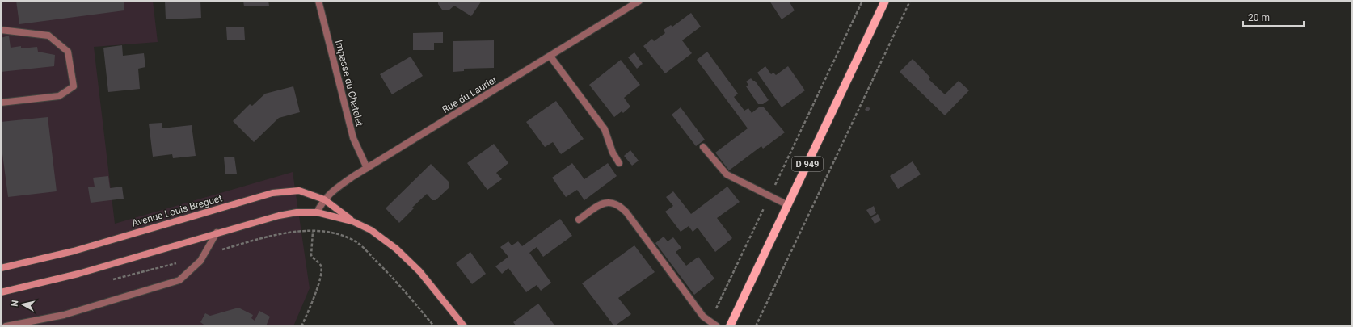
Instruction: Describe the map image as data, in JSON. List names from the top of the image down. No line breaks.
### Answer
{"streets":{"main road":["D 949"],"street":["Impasse du Chatelet","Rue du Laurier","Avenue Louis Breguet"]},"crossings":[["Impasse du Chatelet","Rue du Laurier"],["Rue du Laurier","Avenue Louis Breguet"]],"scale_bar":"20 m","north":"left"}
